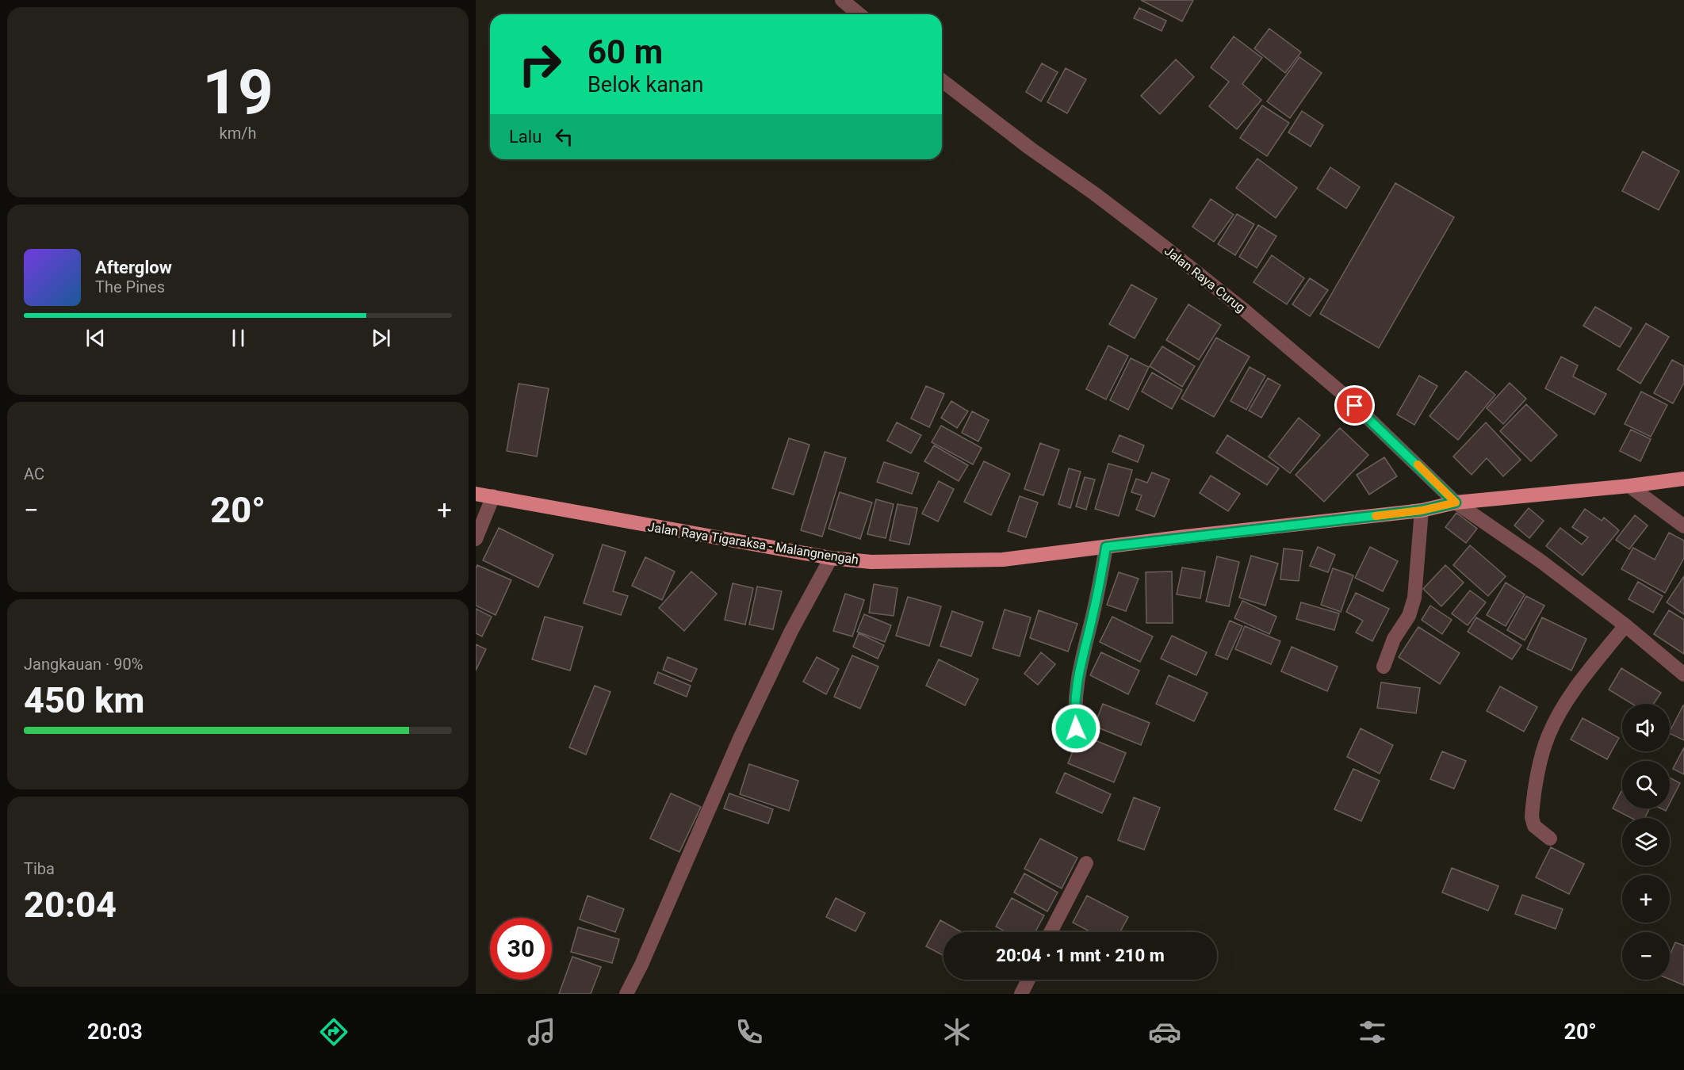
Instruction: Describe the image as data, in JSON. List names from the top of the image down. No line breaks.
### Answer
{"streets":{"main road":["Jalan Raya Tigaraksa - Malangnengah"],"street":["Jalan Raya Curug"]},"crossings":[["Jalan Raya Curug","Jalan Raya Tigaraksa - Malangnengah"]],"page":{"tile":[["19","km/h"],"AC",["Jangkauan · 90%","450 km"],["Tiba","20:04"]],"turn":["60 m","Belok kanan"],"then":"Lalu","song":["Afterglow","The Pines"],"heat":["−","20°","+"],"map_buttons":["+","−"],"limit":"30","trip":"20:04 · 1 mnt · 210 m","tabs":["20:03","20°"]}}
